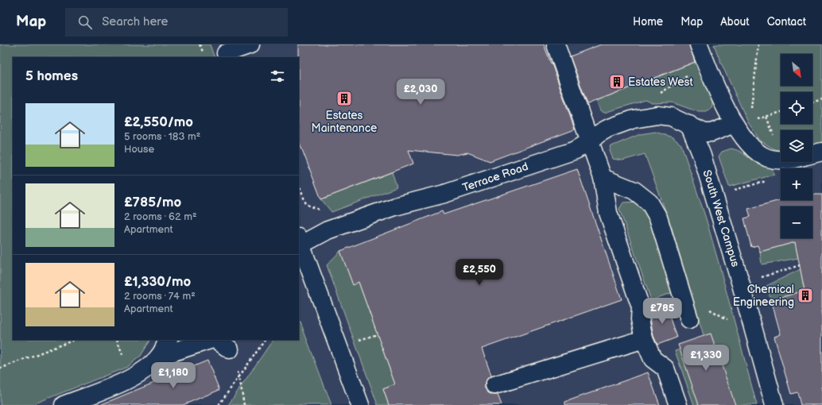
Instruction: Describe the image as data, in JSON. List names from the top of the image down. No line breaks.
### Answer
{"streets":{"lane":["Terrace Road","South West Campus"]},"crossings":[["Terrace Road","South West Campus"]],"places":{"building":["Estates West","Estates Maintenance","Chemical Engineering"]},"north":"bottom right","page":{"header":"Map","search":"Search here","nav":["Home","Map","About","Contact"],"map_buttons":["+","−"],"heading":"5 homes","price":["£2,030","£2,550","£785","£1,330","£1,180"],"list":[{"name":"£2,550/mo","note":"5 rooms · 183 m² · House"},{"name":"£785/mo","note":"2 rooms · 62 m² · Apartment"},{"name":"£1,330/mo","note":"2 rooms · 74 m² · Apartment"}]}}
